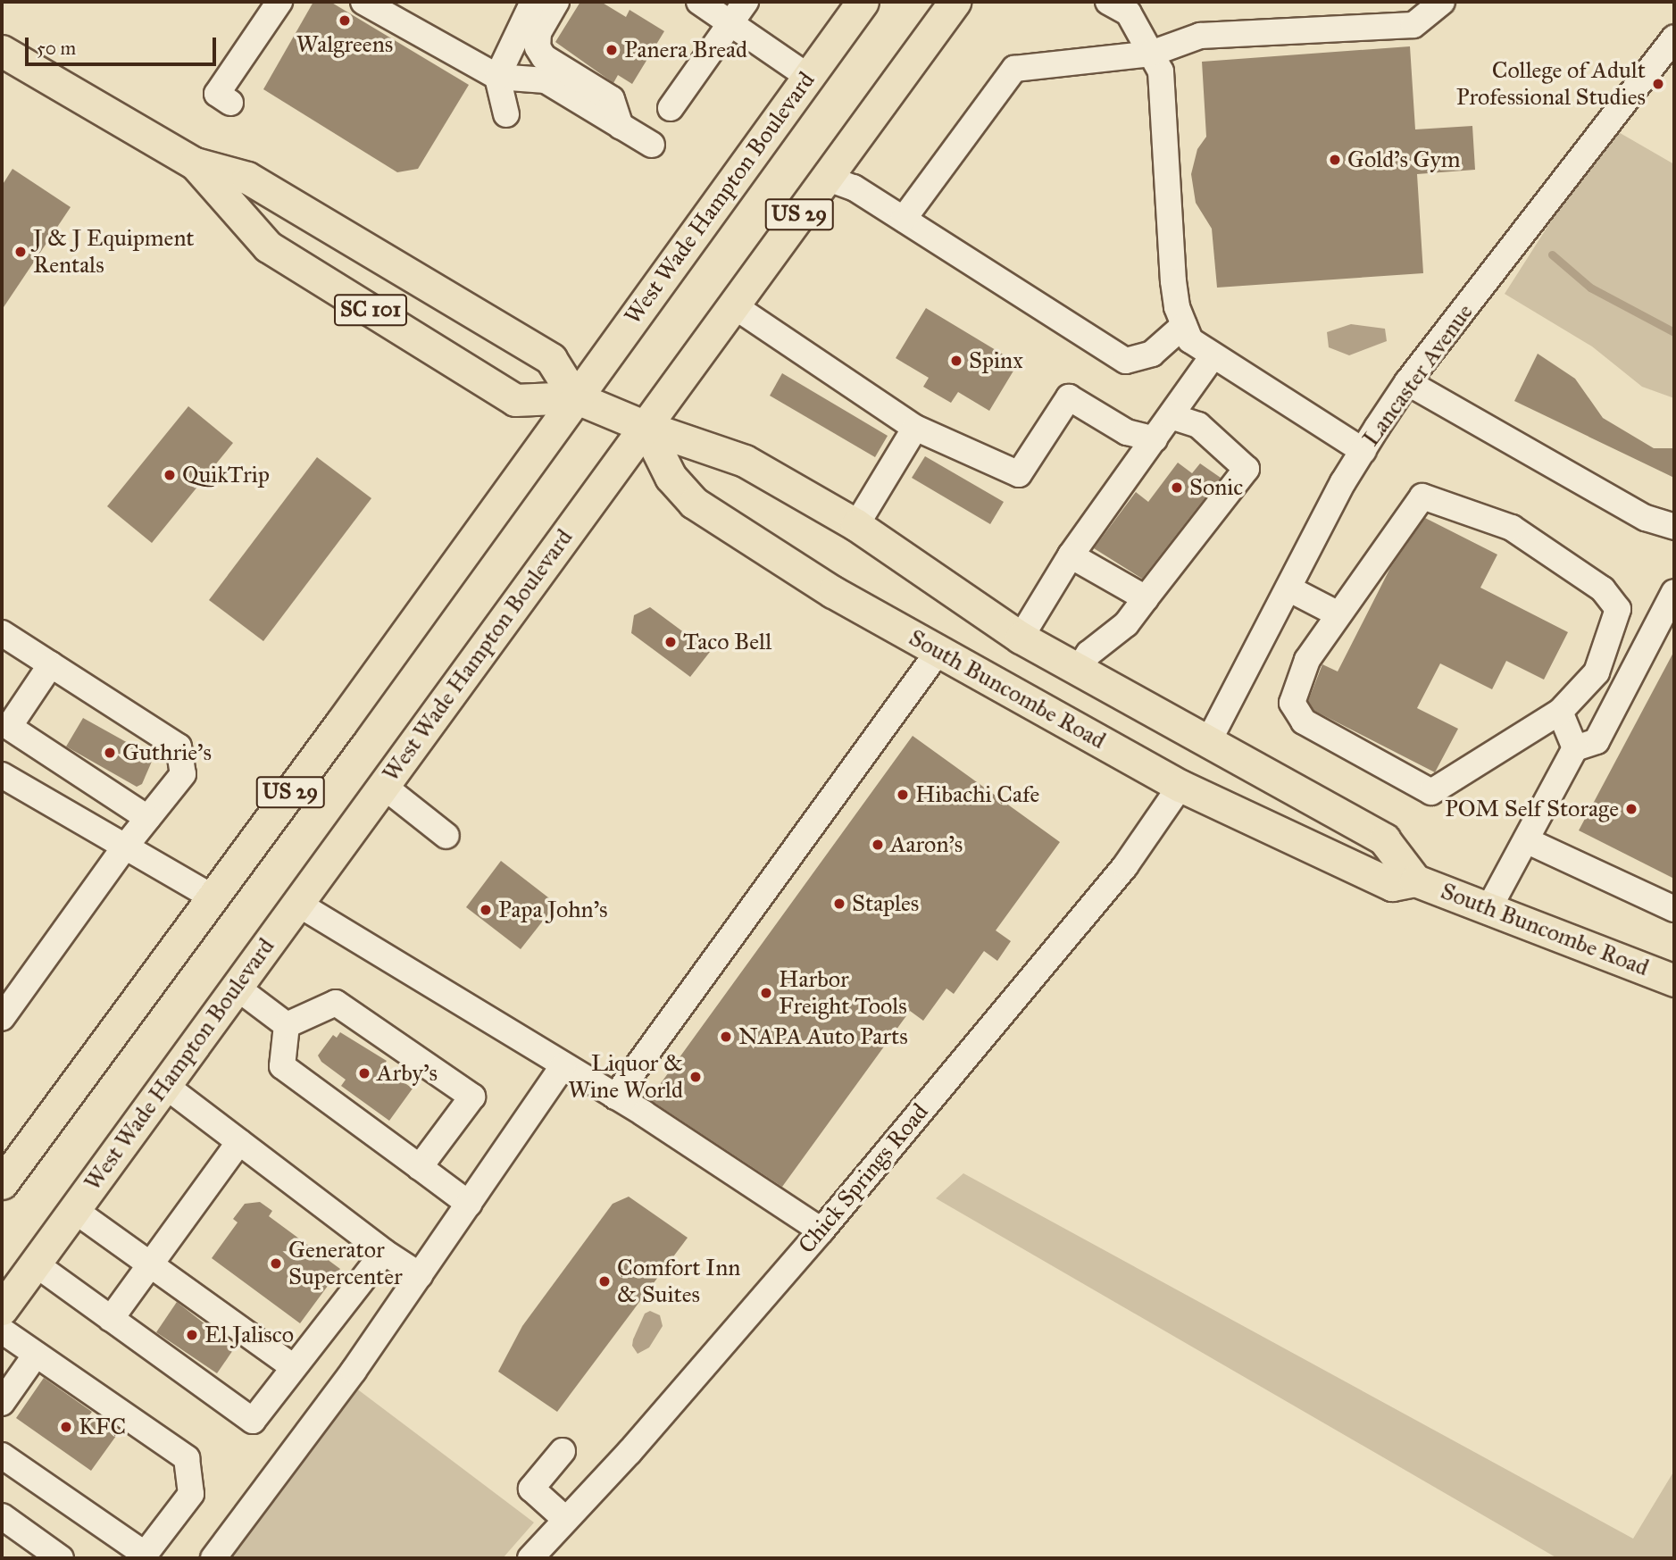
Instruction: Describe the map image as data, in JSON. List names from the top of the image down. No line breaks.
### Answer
{"streets":{"main road":["West Wade Hampton Boulevard","US 29","SC 101","South Buncombe Road"],"street":["Lancaster Avenue","Chick Springs Road"]},"crossings":[["West Wade Hampton Boulevard","SC 101"],["West Wade Hampton Boulevard","South Buncombe Road"],["SC 101","South Buncombe Road"],["Lancaster Avenue","South Buncombe Road"],["South Buncombe Road","Chick Springs Road"]],"places":["Walgreens","Panera Bread","College of Adult Professional Studies","Gold's Gym","J & J Equipment Rentals","Spinx","QuikTrip","Sonic","Taco Bell","Guthrie's","Hibachi Cafe","POM Self Storage","Aaron's","Staples","Papa John's","Harbor Freight Tools","NAPA Auto Parts","Arby's","Liquor & Wine World","Generator Supercenter","Comfort Inn & Suites","El Jalisco","KFC"],"scale_bar":"50 m"}
